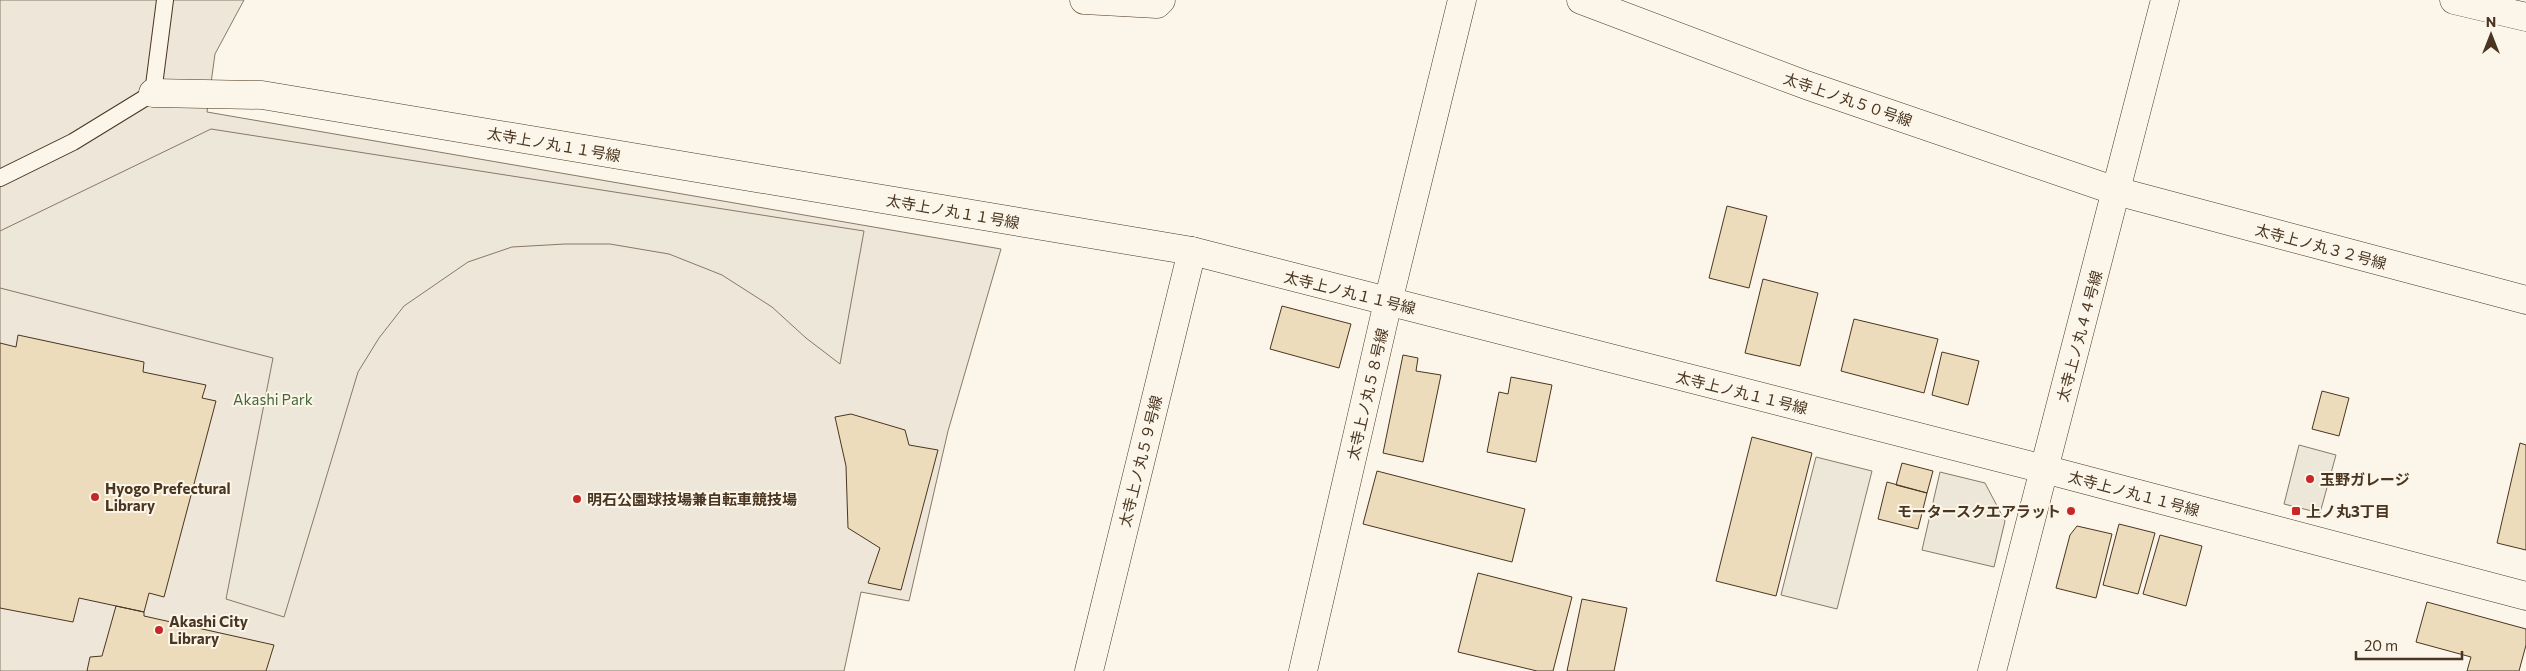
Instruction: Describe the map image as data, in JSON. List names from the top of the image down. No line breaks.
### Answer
{"streets":{"street":["太寺上ノ丸５０号線","太寺上ノ丸１１号線","太寺上ノ丸３２号線","太寺上ノ丸４４号線","太寺上ノ丸５８号線","太寺上ノ丸５９号線"]},"crossings":[["太寺上ノ丸５０号線","太寺上ノ丸３２号線"],["太寺上ノ丸５０号線","太寺上ノ丸４４号線"],["太寺上ノ丸１１号線","太寺上ノ丸４４号線"],["太寺上ノ丸１１号線","太寺上ノ丸５８号線"],["太寺上ノ丸１１号線","太寺上ノ丸５９号線"],["太寺上ノ丸３２号線","太寺上ノ丸４４号線"]],"parks":["Akashi Park"],"places":{"other":["玉野ガレージ","Hyogo Prefectural Library","明石公園球技場兼自転車競技場","モータースクエアラット","Akashi City Library"],"transit":["上ノ丸3丁目"]},"scale_bar":"20 m","north":"top"}
